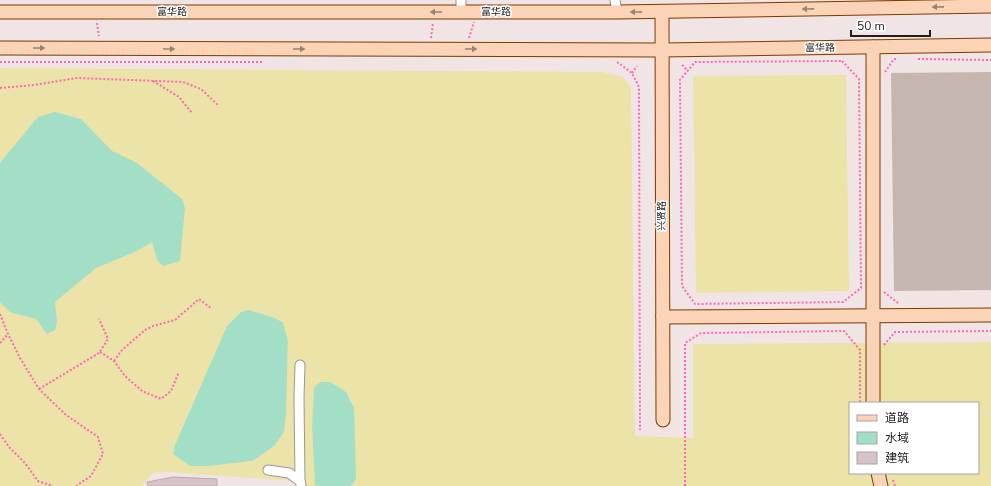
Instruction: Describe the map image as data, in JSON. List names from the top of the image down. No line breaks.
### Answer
{"streets":{"street":["富华路","兴贤路"]},"crossings":[["富华路","兴贤路"]],"legend":["道路","水域","建筑"],"scale_bar":"50 m"}
